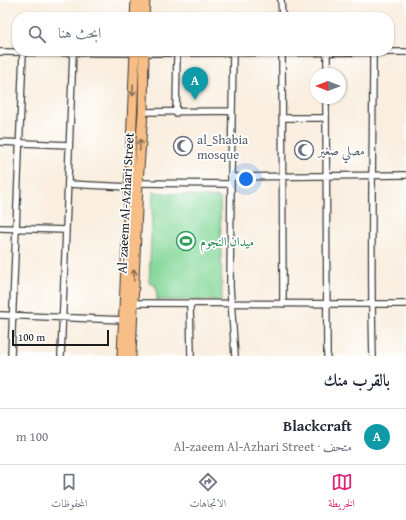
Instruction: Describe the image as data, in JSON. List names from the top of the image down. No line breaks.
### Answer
{"streets":{"main road":["Al-zaeem Al-Azhari Street"]},"places":{"mosque":["al_Shabia mosque","مصلي صغير"],"sports":["ميدان النجوم"]},"scale_bar":"100 m","north":"left","page":{"search":"ابحث هنا","pins":"A","scale":"100 m","heading":"بالقرب منك","list":[{"mark":"A","name":"Blackcraft","note":"متحف · Al-zaeem Al-Azhari Street","value":"100 m"}],"nav":["الخريطة","الاتجاهات","المحفوظات"]}}
